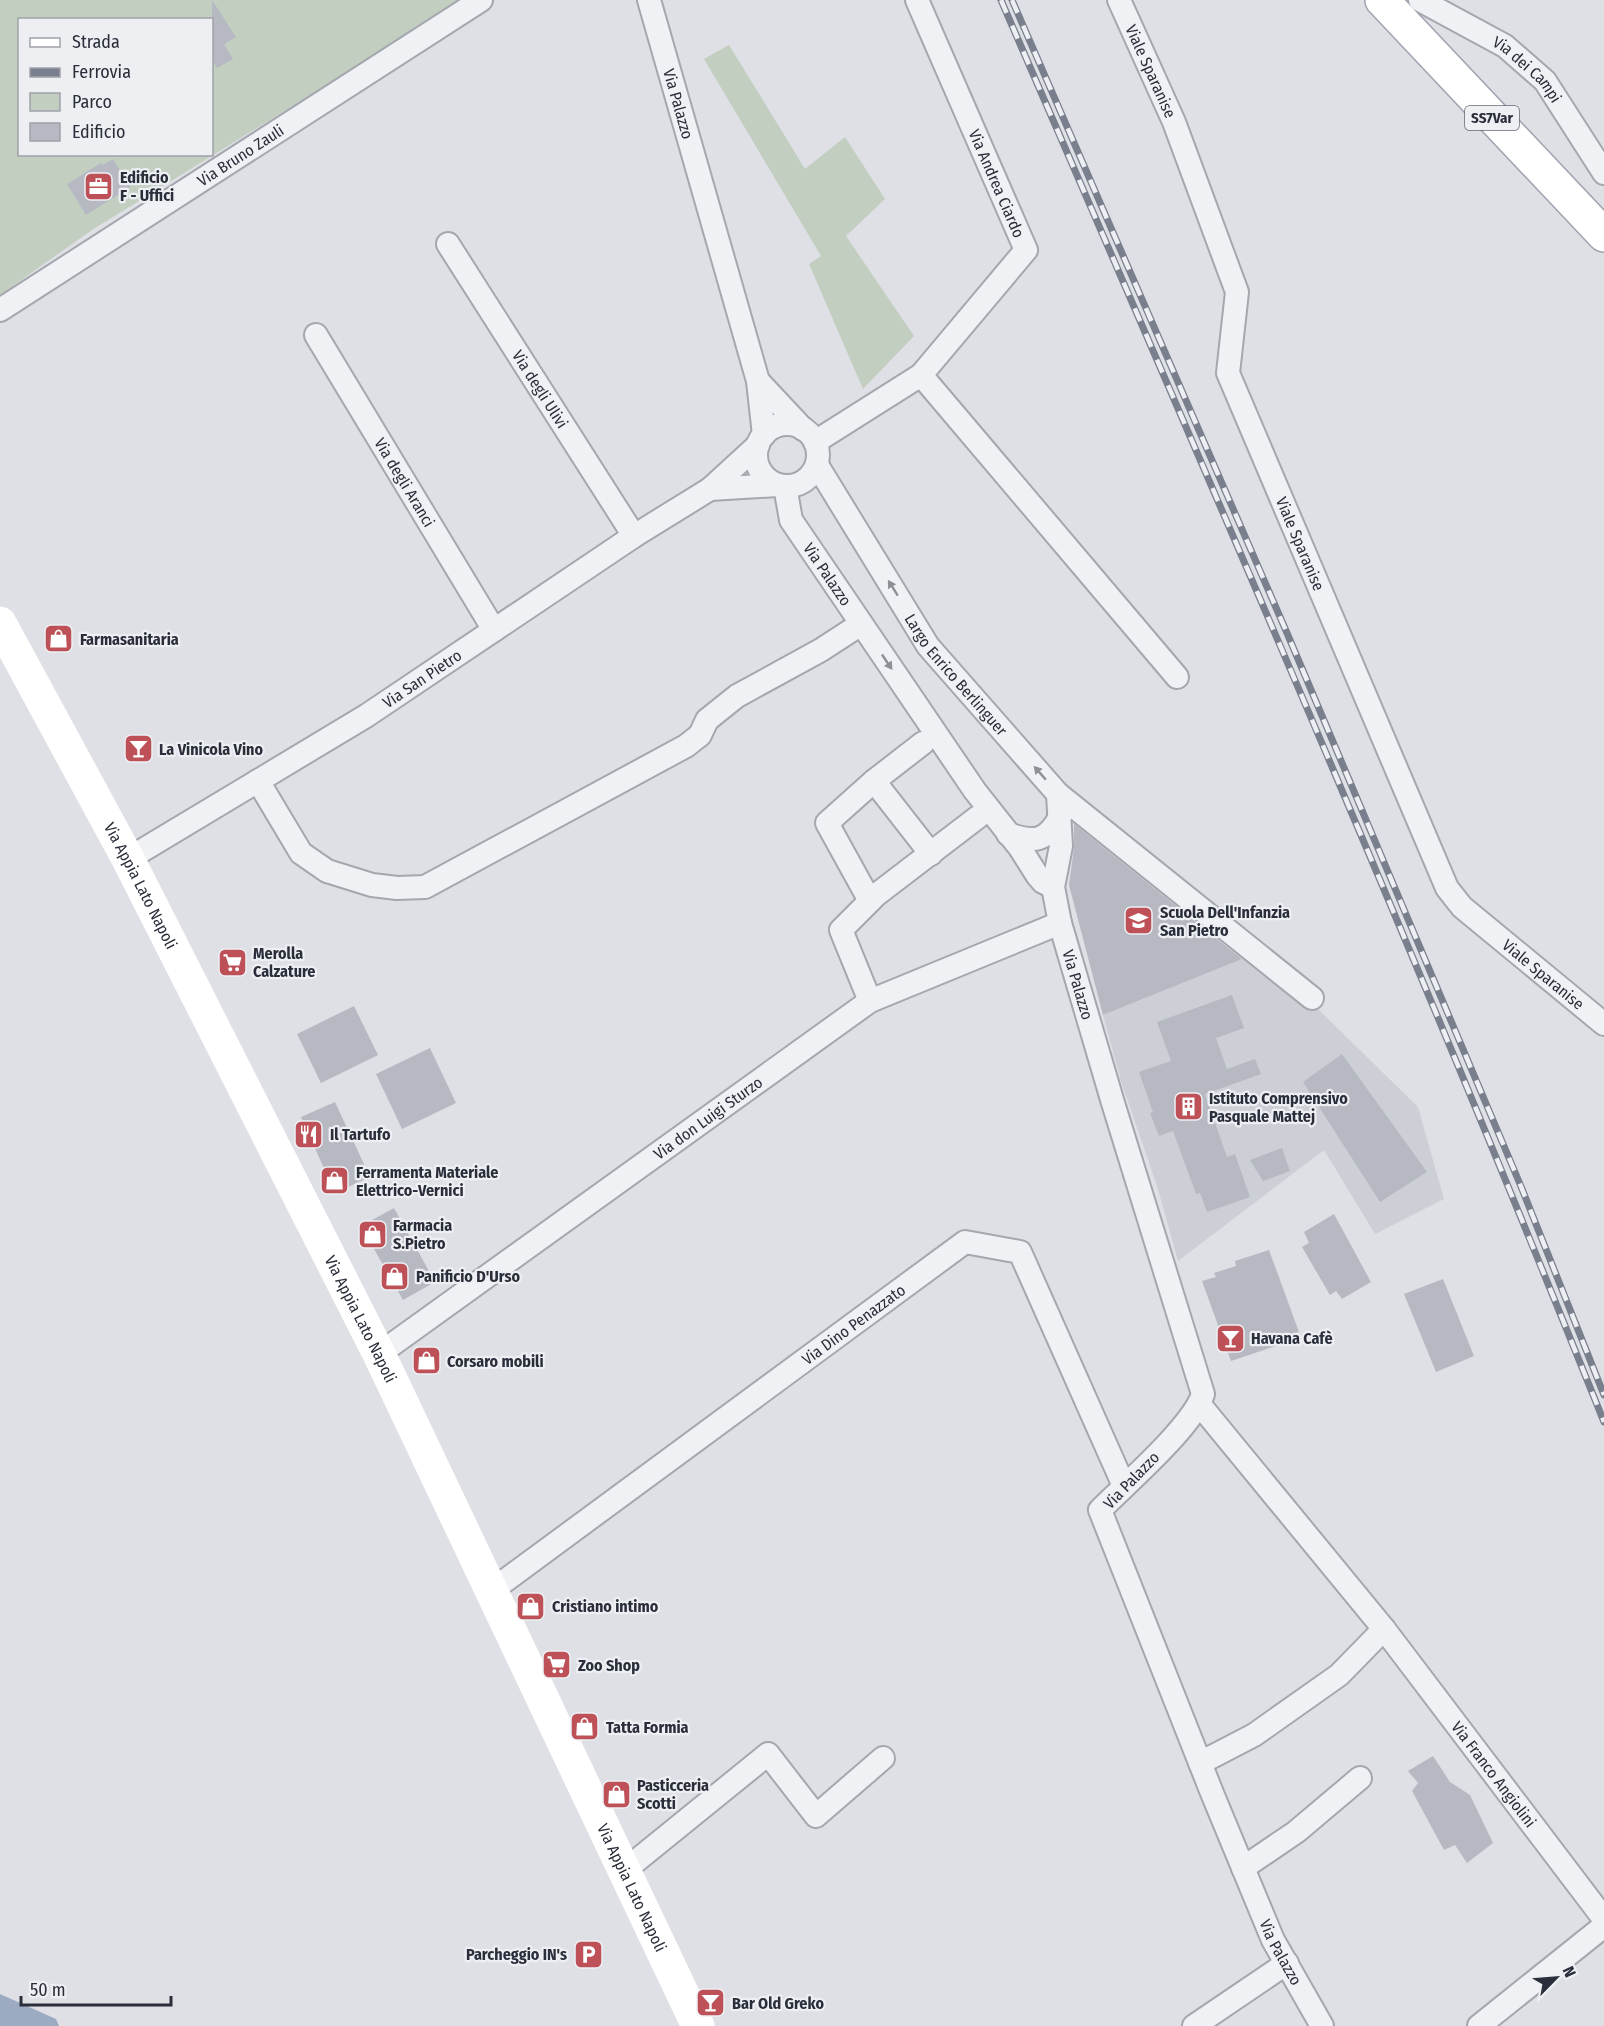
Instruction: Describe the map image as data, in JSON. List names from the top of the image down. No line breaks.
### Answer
{"streets":{"street":["Viale Sparanise","Via dei Campi","Via Palazzo","SS7Var","Via Bruno Zauli","Via Andrea Ciardo","Via degli Ulivi","Via degli Aranci","Largo Enrico Berlinguer","Via San Pietro","Via Appia Lato Napoli","Via don Luigi Sturzo","Via Dino Penazzato","Via Franco Angiolini"]},"crossings":[["Via Palazzo","Via Andrea Ciardo"],["Via Palazzo","Largo Enrico Berlinguer"],["Via Palazzo","Via San Pietro"],["Via Palazzo","Via don Luigi Sturzo"],["Via Palazzo","Via Dino Penazzato"],["Via Palazzo","Via Franco Angiolini"],["Via Andrea Ciardo","Largo Enrico Berlinguer"],["Via Andrea Ciardo","Via San Pietro"],["Via degli Ulivi","Via San Pietro"],["Via degli Aranci","Via San Pietro"],["Largo Enrico Berlinguer","Via San Pietro"],["Via San Pietro","Via Appia Lato Napoli"],["Via Appia Lato Napoli","Via don Luigi Sturzo"],["Via Appia Lato Napoli","Via Dino Penazzato"]],"places":{"office":["Edificio F - Uffici"],"shop":["Farmasanitaria","Ferramenta Materiale Elettrico-Vernici","Farmacia S.Pietro","Panificio D'Urso","Corsaro mobili","Cristiano intimo","Tatta Formia","Pasticceria Scotti"],"bar":["La Vinicola Vino","Havana Cafè","Bar Old Greko"],"school or university":["Scuola Dell'Infanzia San Pietro"],"supermarket":["Merolla Calzature","Zoo Shop"],"building":["Istituto Comprensivo Pasquale Mattej"],"restaurant":["Il Tartufo"],"parking":["Parcheggio IN's"]},"legend":["Strada","Ferrovia","Parco","Edificio"],"scale_bar":"50 m","north":"top right"}
